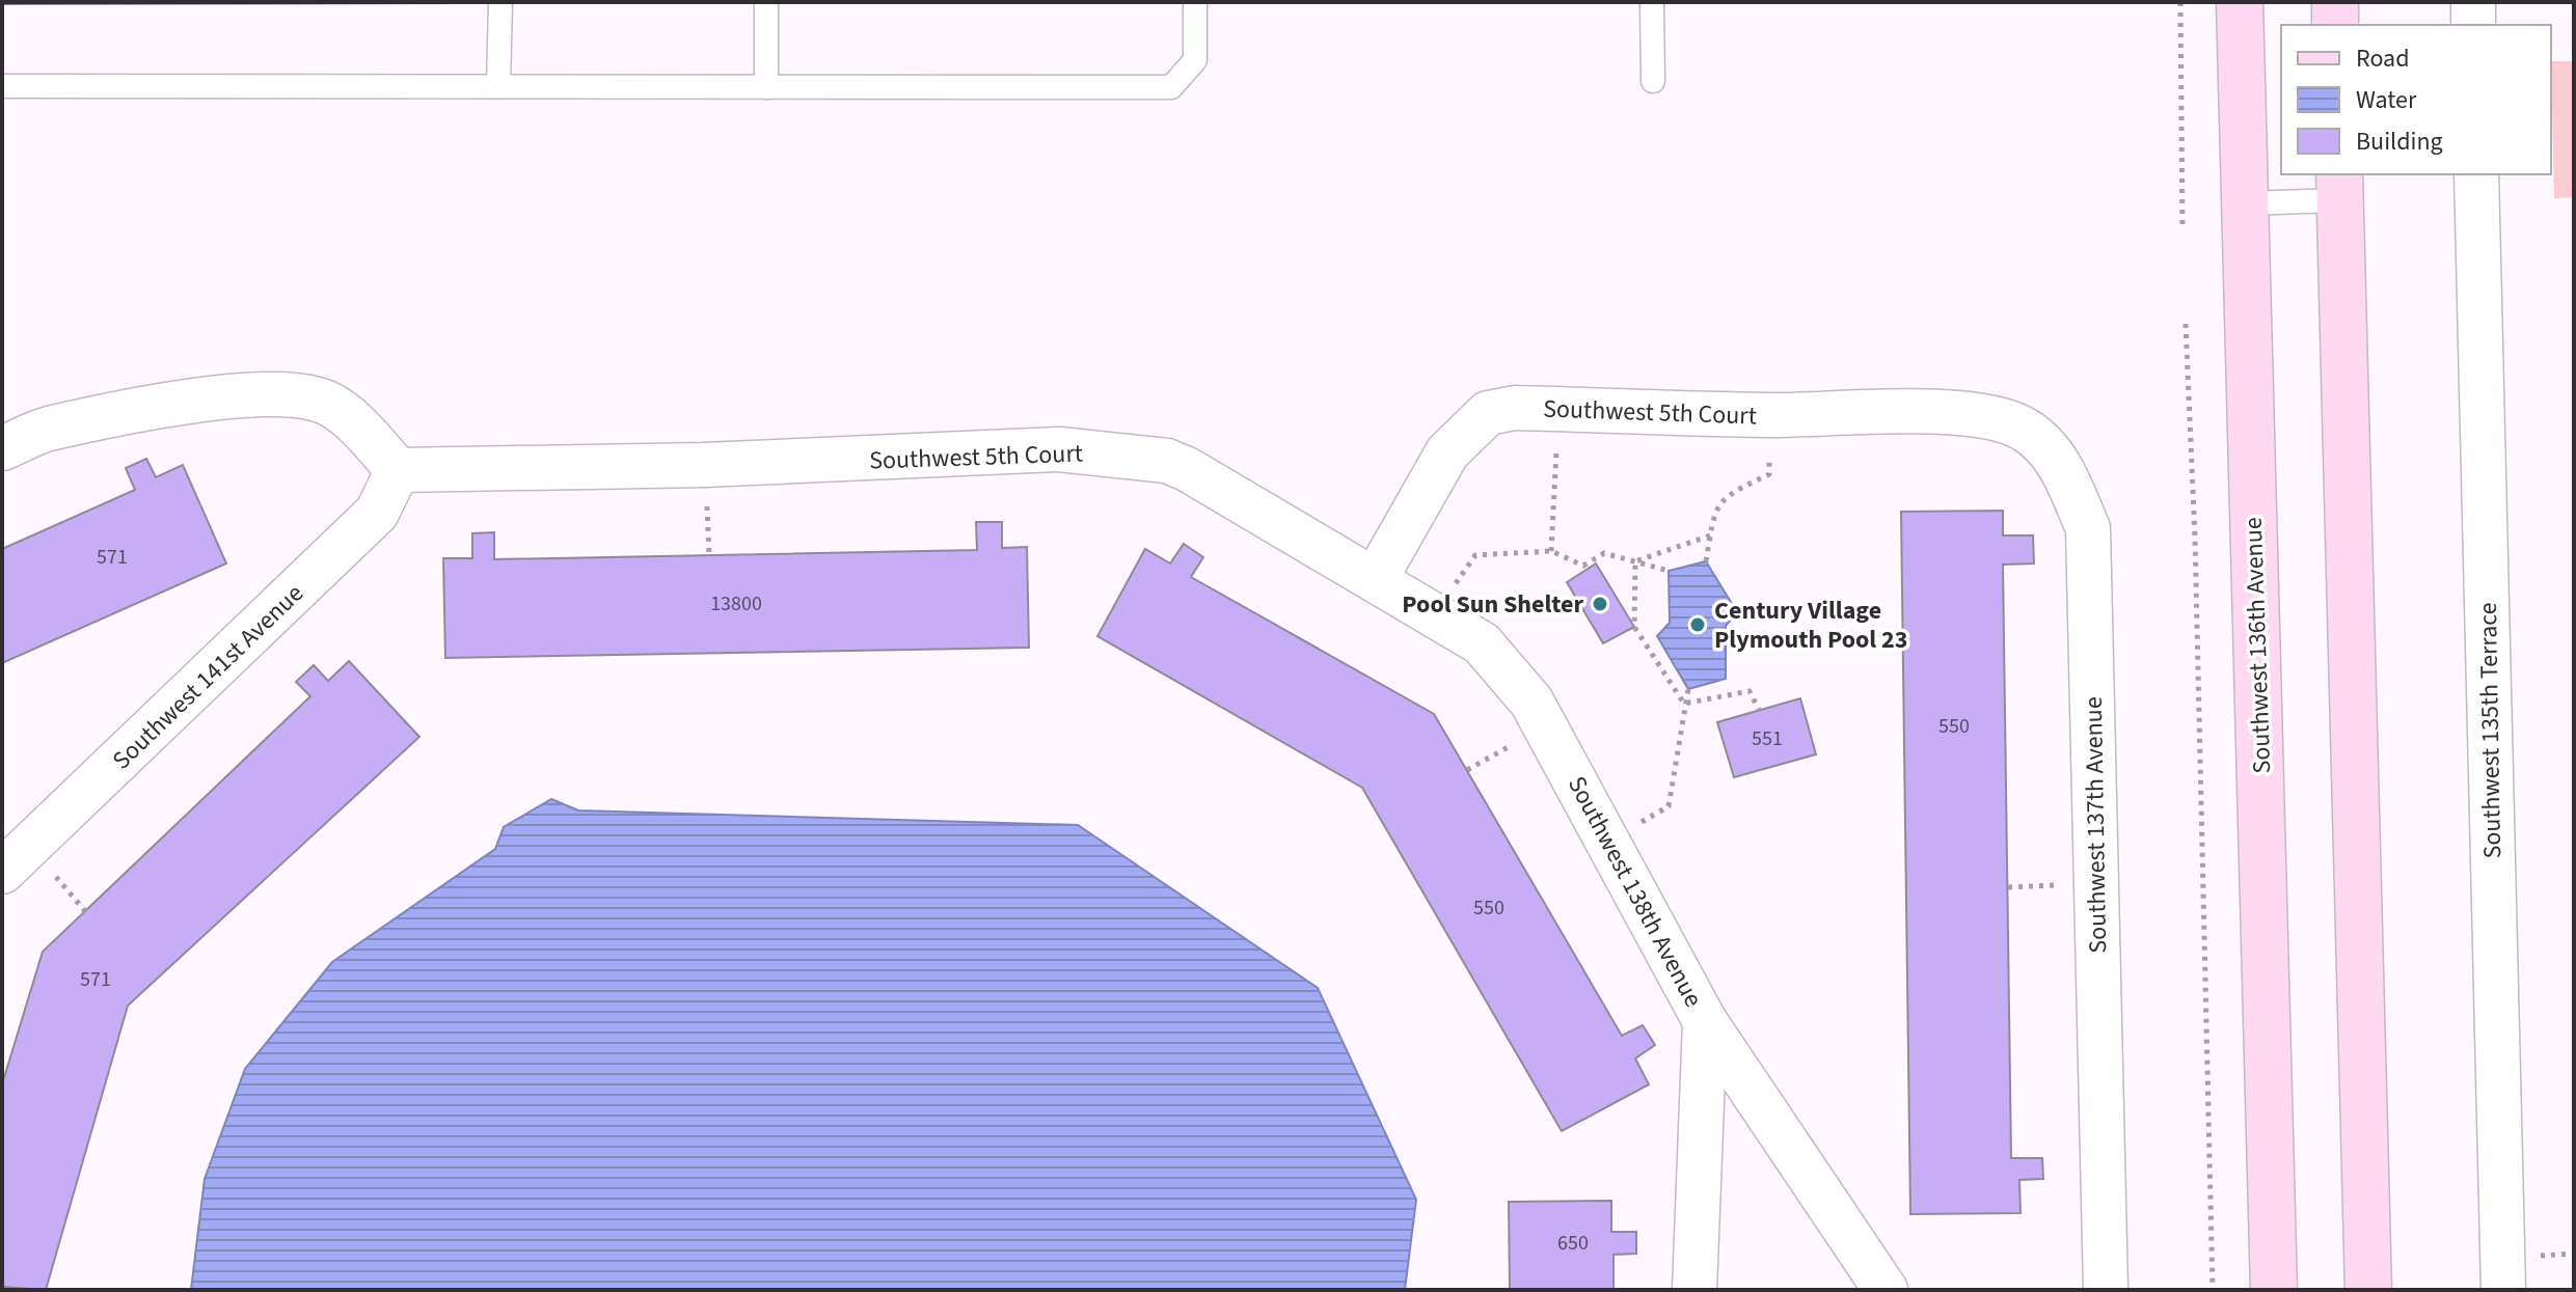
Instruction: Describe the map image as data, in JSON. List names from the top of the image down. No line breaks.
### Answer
{"streets":{"street":["Southwest 5th Court","Southwest 136th Avenue","Southwest 141st Avenue","Southwest 135th Terrace","Southwest 137th Avenue","Southwest 138th Avenue"]},"crossings":[["Southwest 5th Court","Southwest 141st Avenue"],["Southwest 5th Court","Southwest 137th Avenue"],["Southwest 5th Court","Southwest 138th Avenue"]],"places":["Pool Sun Shelter","Century Village Plymouth Pool 23"],"house_numbers":["571","13800","550","551","550","571","650"],"legend":["Road","Water","Building"]}
